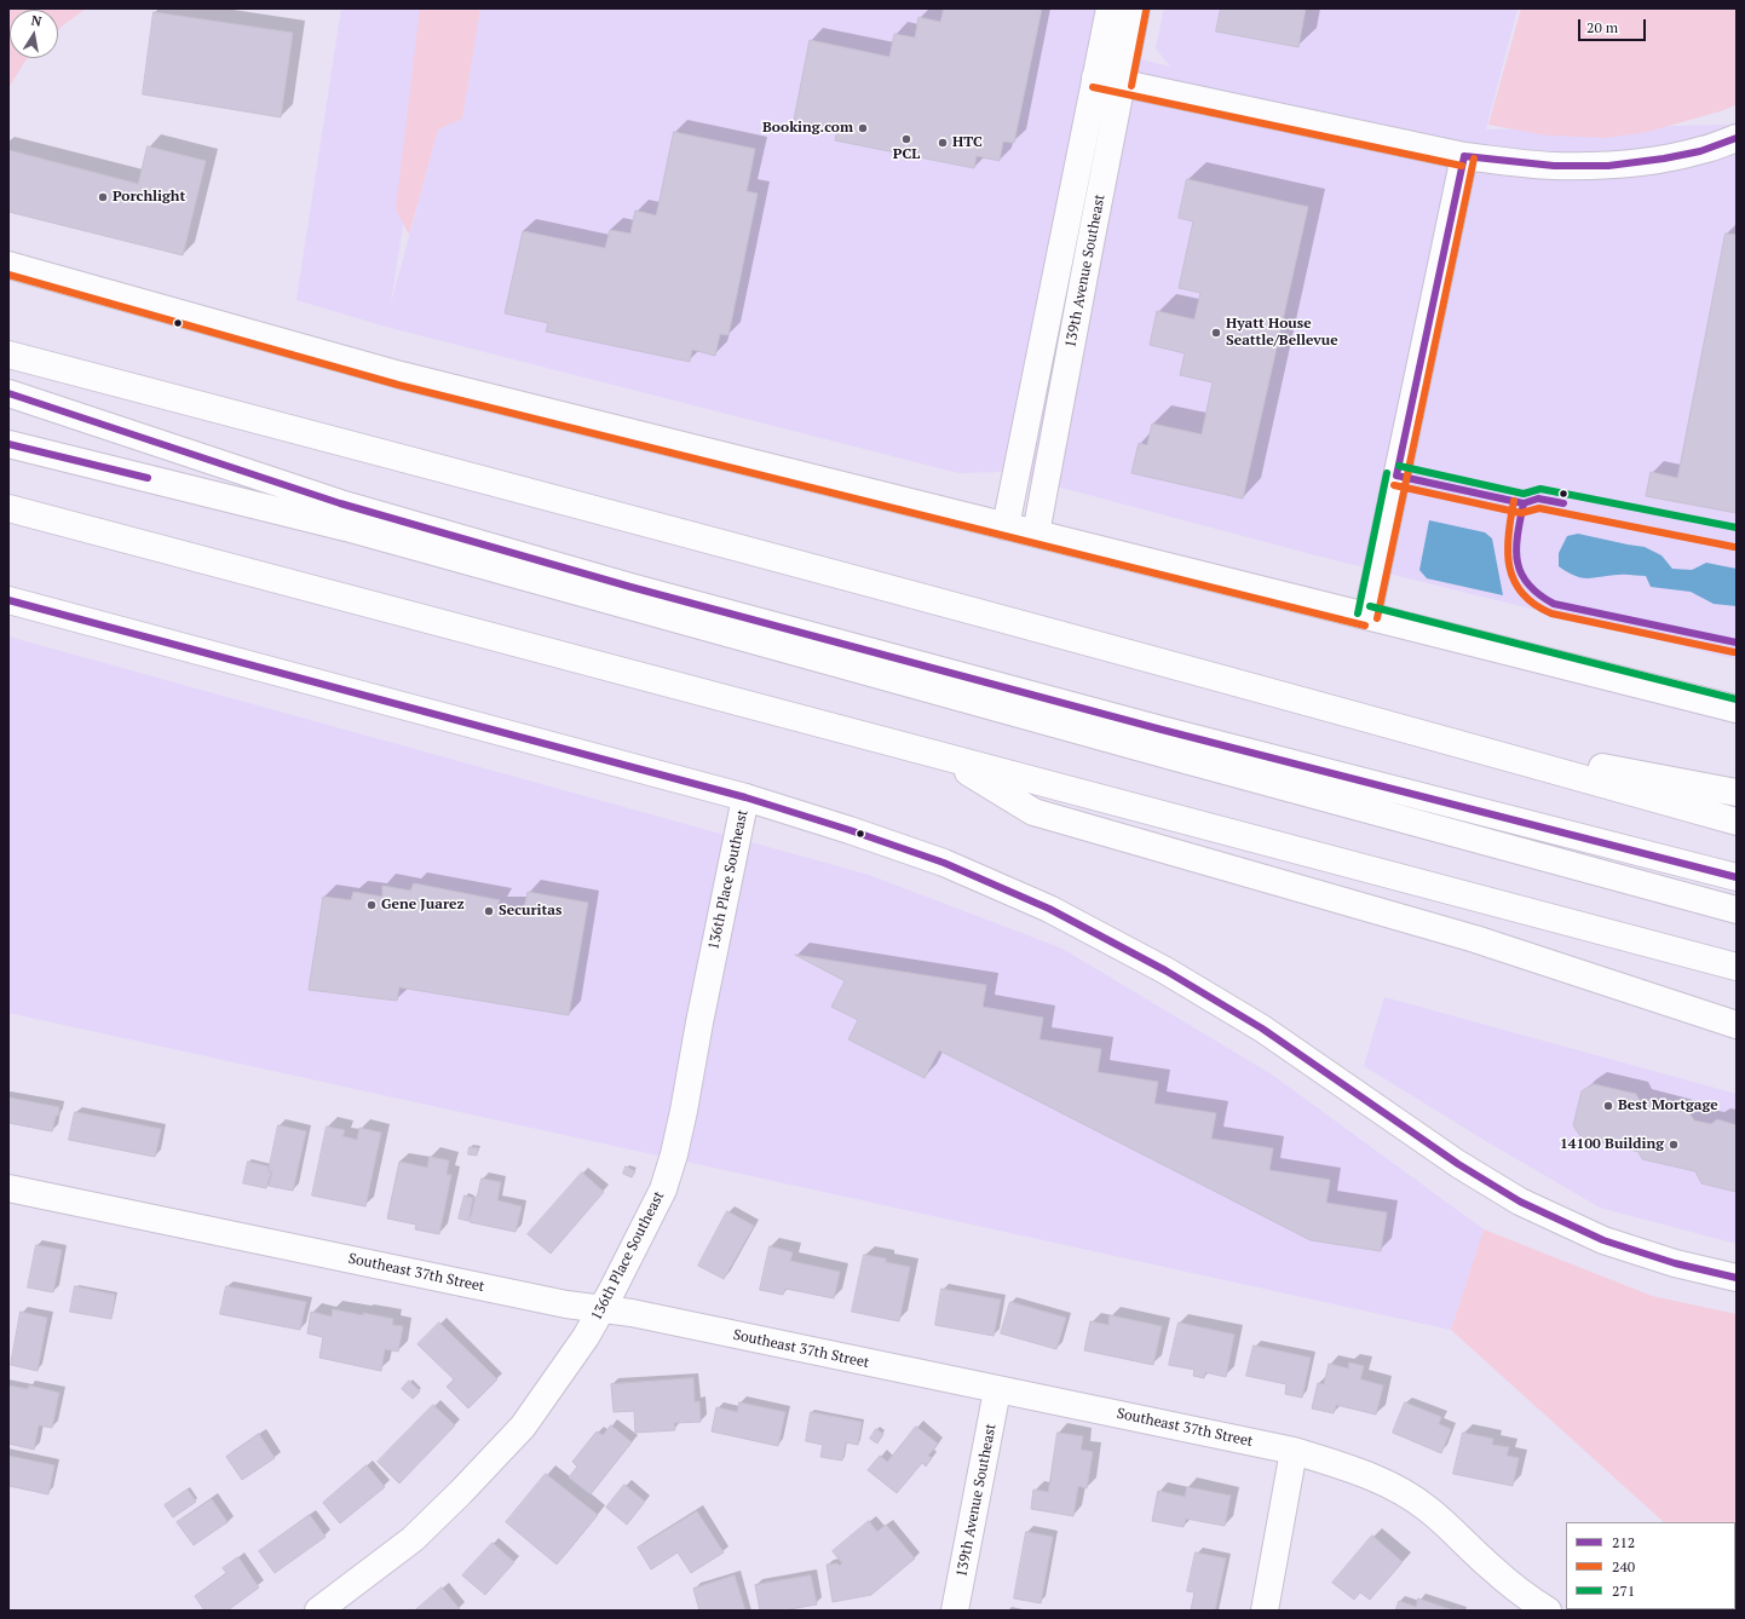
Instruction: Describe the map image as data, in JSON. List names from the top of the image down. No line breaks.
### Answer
{"streets":{"main road":["139th Avenue Southeast","136th Place Southeast","Southeast 37th Street"]},"crossings":[["139th Avenue Southeast","Southeast 37th Street"],["136th Place Southeast","Southeast 37th Street"]],"places":["Booking.com","PCL","HTC","Porchlight","Hyatt House Seattle/Bellevue","Gene Juarez","Securitas","Best Mortgage","14100 Building"],"lines":["transit line 240","transit line 212","transit line 271"],"legend":["212","240","271"],"scale_bar":"20 m","north":"top"}
